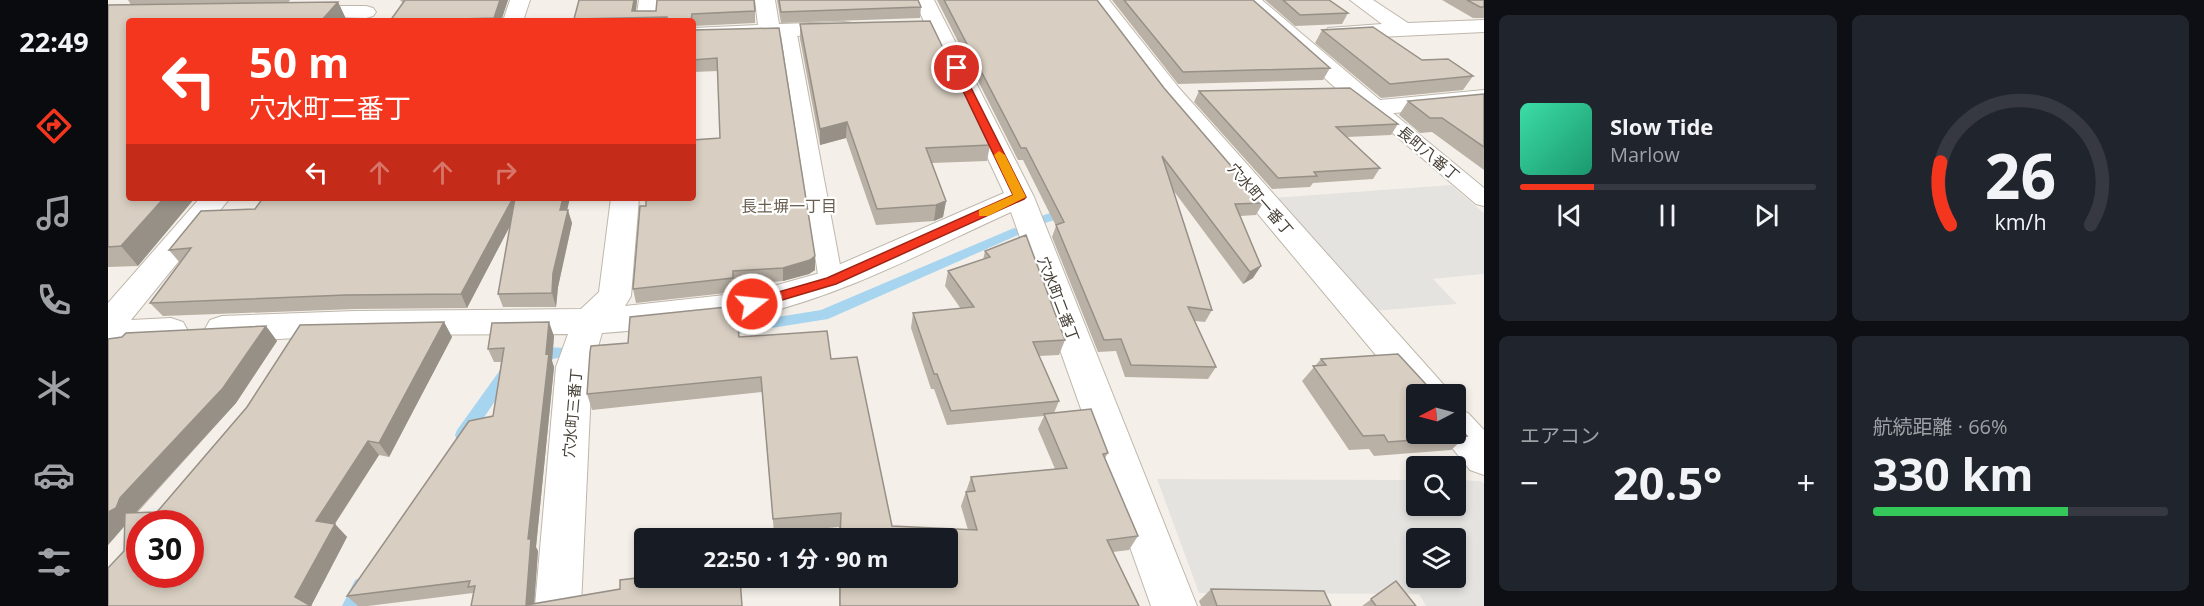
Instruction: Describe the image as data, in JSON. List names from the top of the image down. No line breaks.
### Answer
{"streets":{"street":["穴水町一番丁","穴水町二番丁","穴水町三番丁"],"lane":["長町八番丁"]},"districts":["長土塀一丁目"],"north":"left","page":{"tabs":"22:49","turn":["50 m","穴水町二番丁"],"song":["Slow Tide","Marlow"],"tile":["エアコン",["航続距離 · 66%","330 km"]],"heat":["−","20.5°","+"],"limit":"30","trip":"22:50 · 1 分 · 90 m","gauge":["26","km/h"]}}
